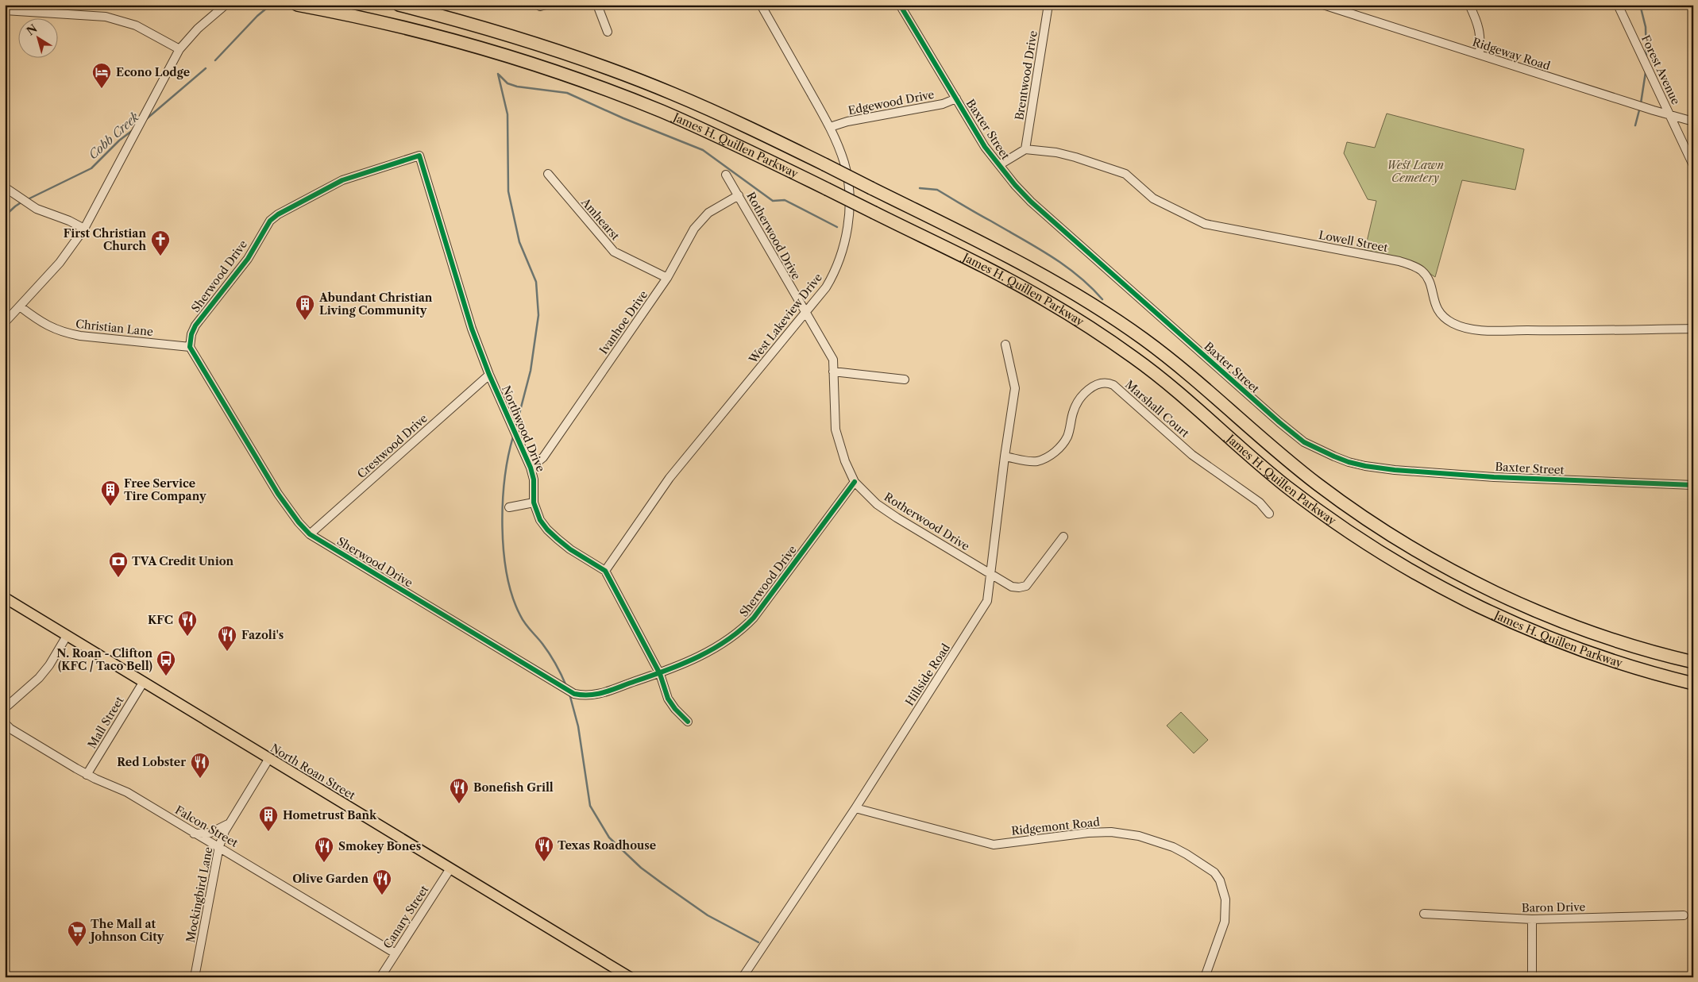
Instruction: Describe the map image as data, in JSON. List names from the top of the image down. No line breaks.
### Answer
{"streets":{"highway":["James H. Quillen Parkway"],"main road":["North Roan Street"],"street":["Ridgeway Road","Forest Avenue","Brentwood Drive","Edgewood Drive","Baxter Street","Amhearst","Rotherwood Drive","Lowell Street","Sherwood Drive","West Lakeview Drive","Ivanhoe Drive","Christian Lane","Marshall Court","Northwood Drive","Crestwood Drive","Hillside Road","Mall Street","Falcon Street","Ridgemont Road","Mockingbird Lane","Baron Drive","Canary Street"]},"crossings":[["Ridgeway Road","Forest Avenue"],["Brentwood Drive","Lowell Street"],["Edgewood Drive","Baxter Street"],["Edgewood Drive","West Lakeview Drive"],["Amhearst","Ivanhoe Drive"],["Rotherwood Drive","Sherwood Drive"],["Rotherwood Drive","West Lakeview Drive"],["Rotherwood Drive","Ivanhoe Drive"],["Rotherwood Drive","Hillside Road"],["Sherwood Drive","Christian Lane"],["Sherwood Drive","Northwood Drive"],["Sherwood Drive","Crestwood Drive"],["West Lakeview Drive","Northwood Drive"],["Ivanhoe Drive","Northwood Drive"],["Marshall Court","Hillside Road"],["Northwood Drive","Crestwood Drive"],["Hillside Road","Ridgemont Road"],["Mall Street","North Roan Street"],["Mall Street","Falcon Street"],["North Roan Street","Mockingbird Lane"],["North Roan Street","Canary Street"],["Falcon Street","Mockingbird Lane"],["Falcon Street","Canary Street"]],"water":["Cobb Creek"],"parks":["West Lawn Cemetery"],"places":{"hotel":["Econo Lodge"],"church":["First Christian Church"],"building":["Abundant Christian Living Community","Free Service Tire Company","Hometrust Bank"],"bank":["TVA Credit Union"],"restaurant":["KFC","Fazoli's","Red Lobster","Bonefish Grill","Texas Roadhouse","Smokey Bones","Olive Garden"],"bus stop":["N. Roan - Clifton (KFC / Taco Bell)"],"supermarket":["The Mall at Johnson City"]},"north":"top left"}
